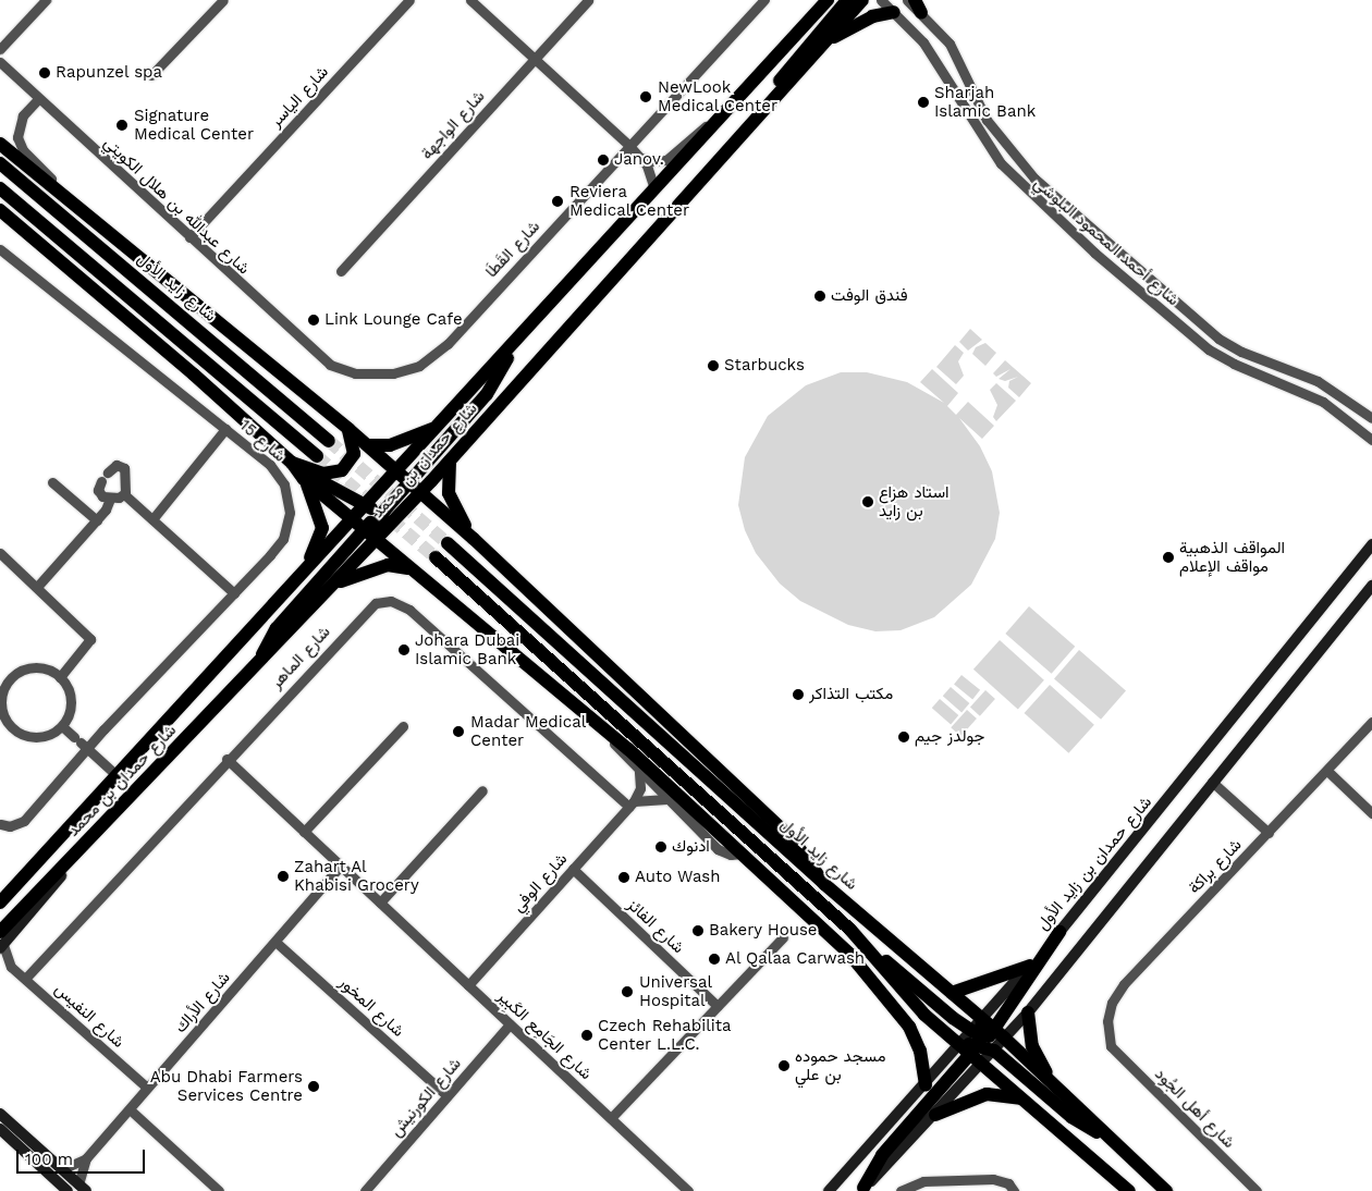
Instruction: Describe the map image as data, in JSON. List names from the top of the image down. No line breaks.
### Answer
{"streets":{"main road":["شارع زايد الأول","شارع حمدان بن محمد","شارع حمدان بن زايد الأول"],"street":["شارع الياسر","شارع الواجهة","شارع عبدالله بن هلال الكويتي","شارع أحمد المحمود البلوشي","شارع القَطَا","شارع 15","شارع الماهر","شارع براكة","شارع الوفي","شارع الفائز","شارع الأراك","شارع المخور","شارع النفيس","شارع الجَامِع الكَبِير","شارع الكورنيش","شارع أهل الجُود"]},"crossings":[["شارع الياسر","شارع عبدالله بن هلال الكويتي"],["شارع عبدالله بن هلال الكويتي","شارع القَطَا"],["شارع زايد الأول","شارع حمدان بن زايد الأول"],["شارع حمدان بن محمد","شارع النفيس"],["شارع الماهر","شارع الوفي"],["شارع الماهر","شارع النفيس"],["شارع الماهر","شارع الجَامِع الكَبِير"],["شارع براكة","شارع أهل الجُود"],["شارع الوفي","شارع الفائز"],["شارع الوفي","شارع الجَامِع الكَبِير"],["شارع الأراك","شارع المخور"],["شارع الأراك","شارع النفيس"],["شارع الأراك","شارع الجَامِع الكَبِير"],["شارع المخور","شارع الكورنيش"],["شارع الجَامِع الكَبِير","شارع الكورنيش"]],"places":["Rapunzel spa","NewLook Medical Center","Sharjah Islamic Bank","Signature Medical Center","Janov.","Reviera Medical Center","فندق الوفت","Link Lounge Cafe","Starbucks","استاد هزاع بن زايد","المواقف الذهبية مواقف الإعلام","Johara Dubai Islamic Bank","مكتب التذاكر","Madar Medical Center","جولدز جيم","ادنوك","Zahart Al Khabisi Grocery","Auto Wash","Bakery House","Al Qalaa Carwash","Universal Hospital","Czech Rehabilita Center L.L.C.","مسجد حموده بن علي","Abu Dhabi Farmers Services Centre"],"scale_bar":"100 m"}
